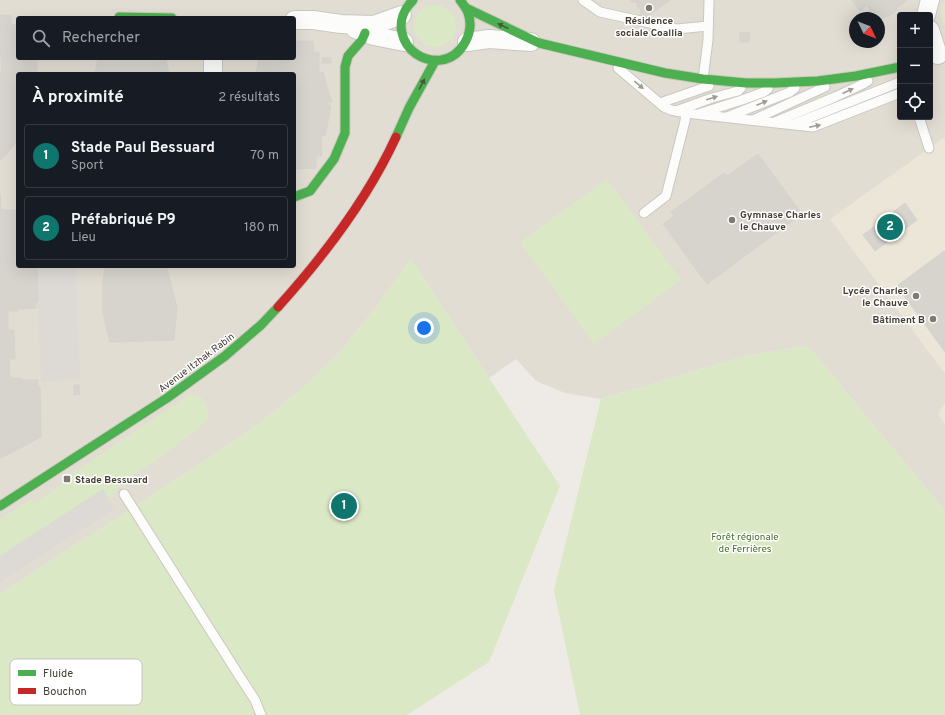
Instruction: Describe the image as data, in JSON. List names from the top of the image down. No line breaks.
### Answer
{"streets":{"main road":["Avenue Itzhak Rabin"]},"parks":["Forêt régionale de Ferrières"],"places":{"other":["Résidence sociale Coallia","Gymnase Charles le Chauve","Lycée Charles le Chauve","Bâtiment B"],"transit":["Stade Bessuard"]},"legend":["Fluide","Bouchon"],"north":"bottom right","page":{"map_buttons":["+","−"],"search":"Rechercher","heading":["À proximité","2 résultats"],"list":[{"mark":"1","name":"Stade Paul Bessuard","note":"Sport","value":"70 m"},{"mark":"2","name":"Préfabriqué P9","note":"Lieu","value":"180 m"}],"pins":["2","1"]}}
